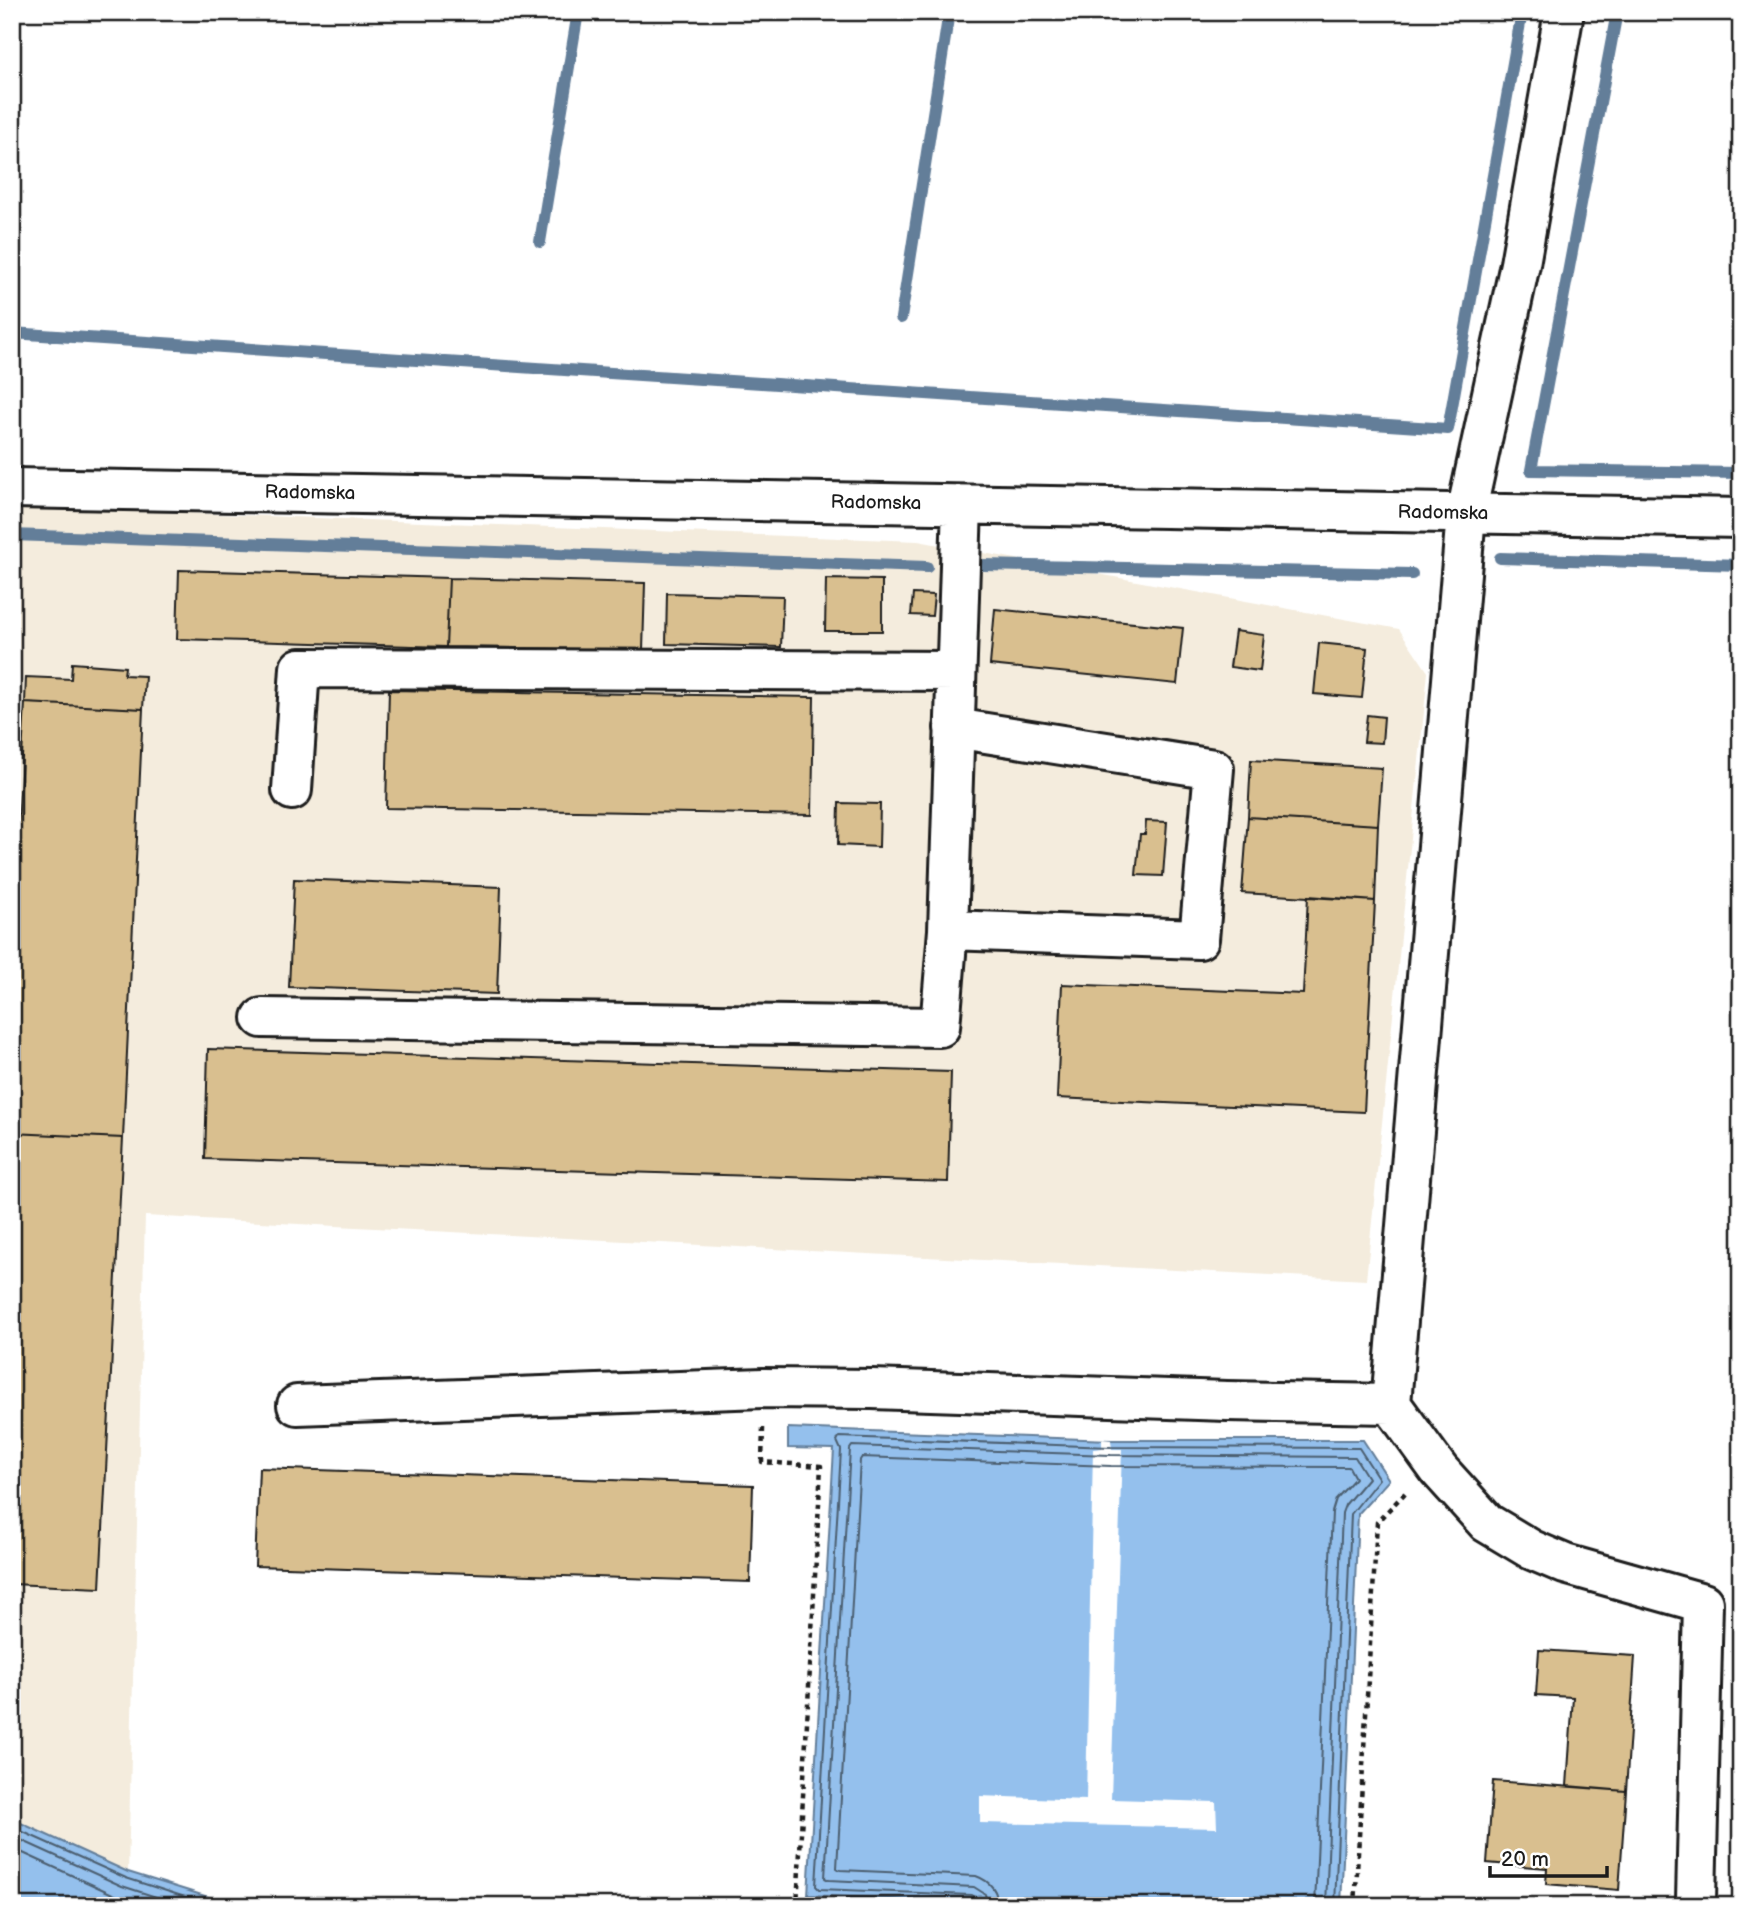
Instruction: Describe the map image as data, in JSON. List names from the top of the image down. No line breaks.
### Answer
{"streets":{"street":["Radomska"]},"scale_bar":"20 m"}
